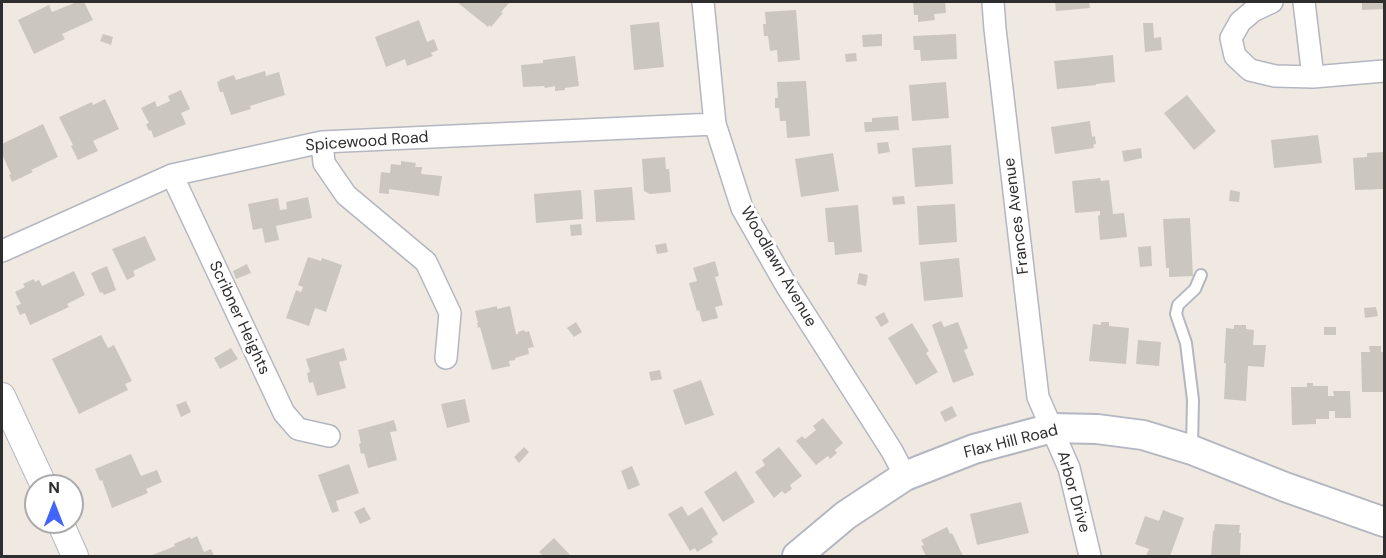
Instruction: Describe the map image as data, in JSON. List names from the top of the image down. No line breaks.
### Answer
{"streets":{"main road":["Flax Hill Road"],"street":["Spicewood Road","Frances Avenue","Woodlawn Avenue","Scribner Heights","Arbor Drive"]},"crossings":[["Spicewood Road","Woodlawn Avenue"],["Spicewood Road","Scribner Heights"],["Frances Avenue","Flax Hill Road"],["Frances Avenue","Arbor Drive"],["Woodlawn Avenue","Flax Hill Road"],["Flax Hill Road","Arbor Drive"]],"north":"top"}
